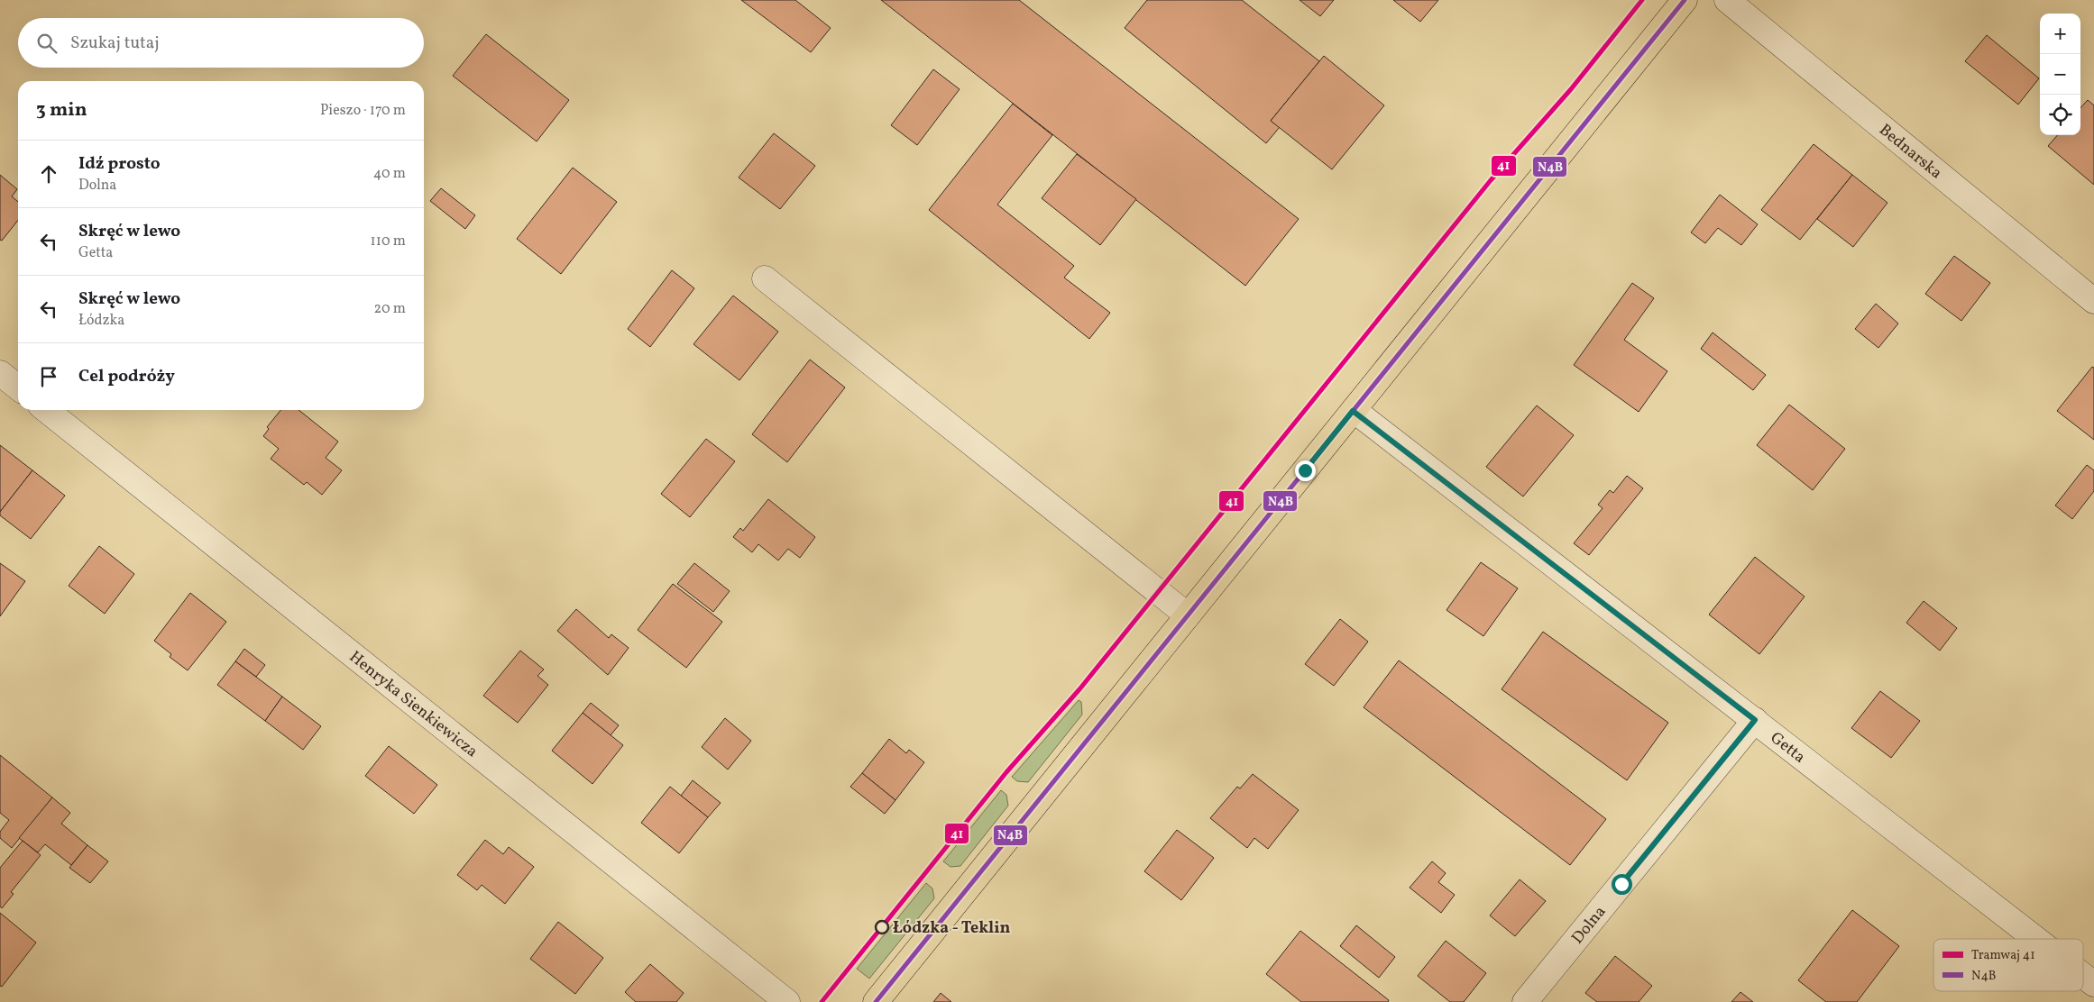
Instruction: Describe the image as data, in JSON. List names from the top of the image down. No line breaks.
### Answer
{"streets":{"street":["Bednarska","Henryka Sienkiewicza","Getta","Dolna"]},"crossings":[["Getta","Dolna"]],"places":["Łódzka - Teklin"],"lines":["tram line 41","transit line N4B"],"legend":["Tramwaj 41","N4B"],"page":{"map_buttons":["+","−"],"search":"Szukaj tutaj","heading":["3 min","Pieszo · 170 m"],"list":[["Idź prosto","Dolna","40 m"],["Skręć w lewo","Getta","110 m"],["Skręć w lewo","Łódzka","20 m"],"Cel podróży"]}}
